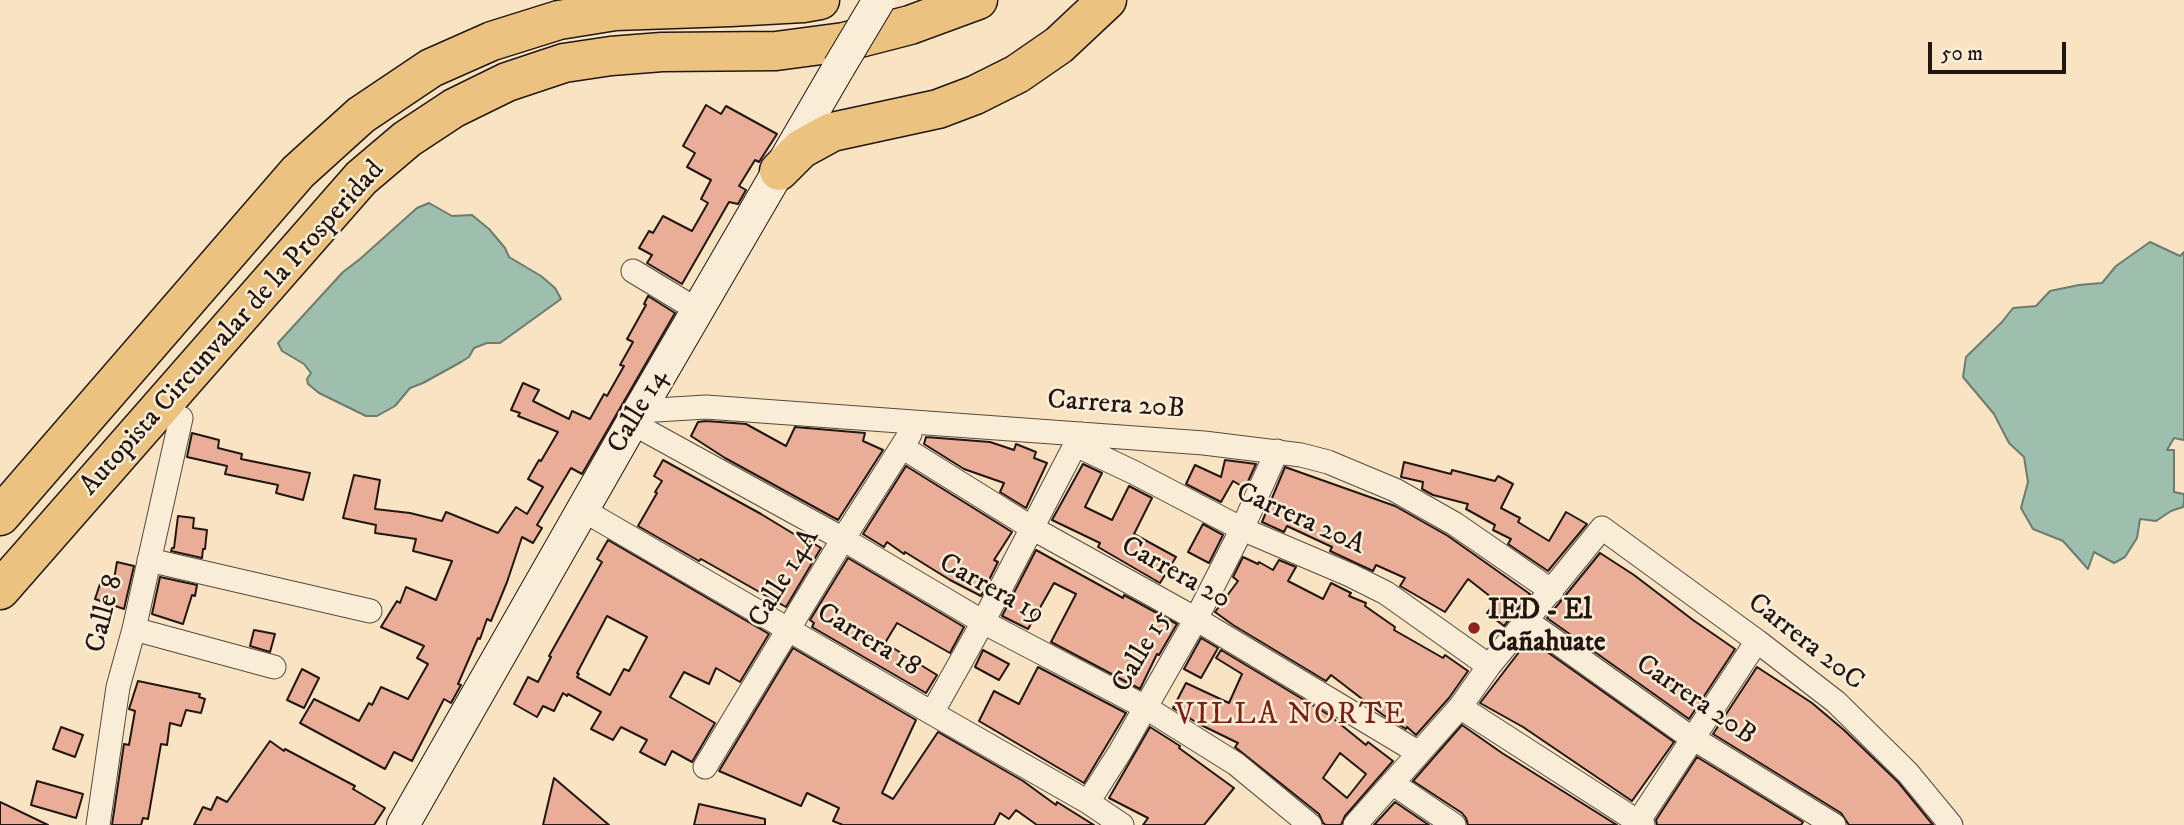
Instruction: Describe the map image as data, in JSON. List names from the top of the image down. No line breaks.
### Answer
{"streets":{"highway":["Autopista Circunvalar de la Prosperidad"],"street":["Carrera 20B","Calle 14","Carrera 20A","Carrera 20","Calle 14A","Carrera 19","Calle 8","Carrera 18","Carrera 20C","Calle 15"]},"crossings":[["Carrera 20B","Calle 14"],["Carrera 20B","Carrera 20A"],["Carrera 20B","Calle 14A"],["Carrera 20B","Carrera 19"],["Carrera 20B","Carrera 20C"],["Carrera 20B","Calle 15"],["Calle 14","Carrera 19"],["Calle 14","Carrera 18"],["Carrera 20A","Calle 15"],["Carrera 20","Calle 14A"],["Carrera 20","Calle 15"],["Calle 14A","Carrera 19"],["Calle 14A","Carrera 18"],["Carrera 19","Calle 15"],["Carrera 18","Calle 15"]],"districts":["VILLA NORTE"],"places":["IED - El Cañahuate"],"scale_bar":"50 m"}
